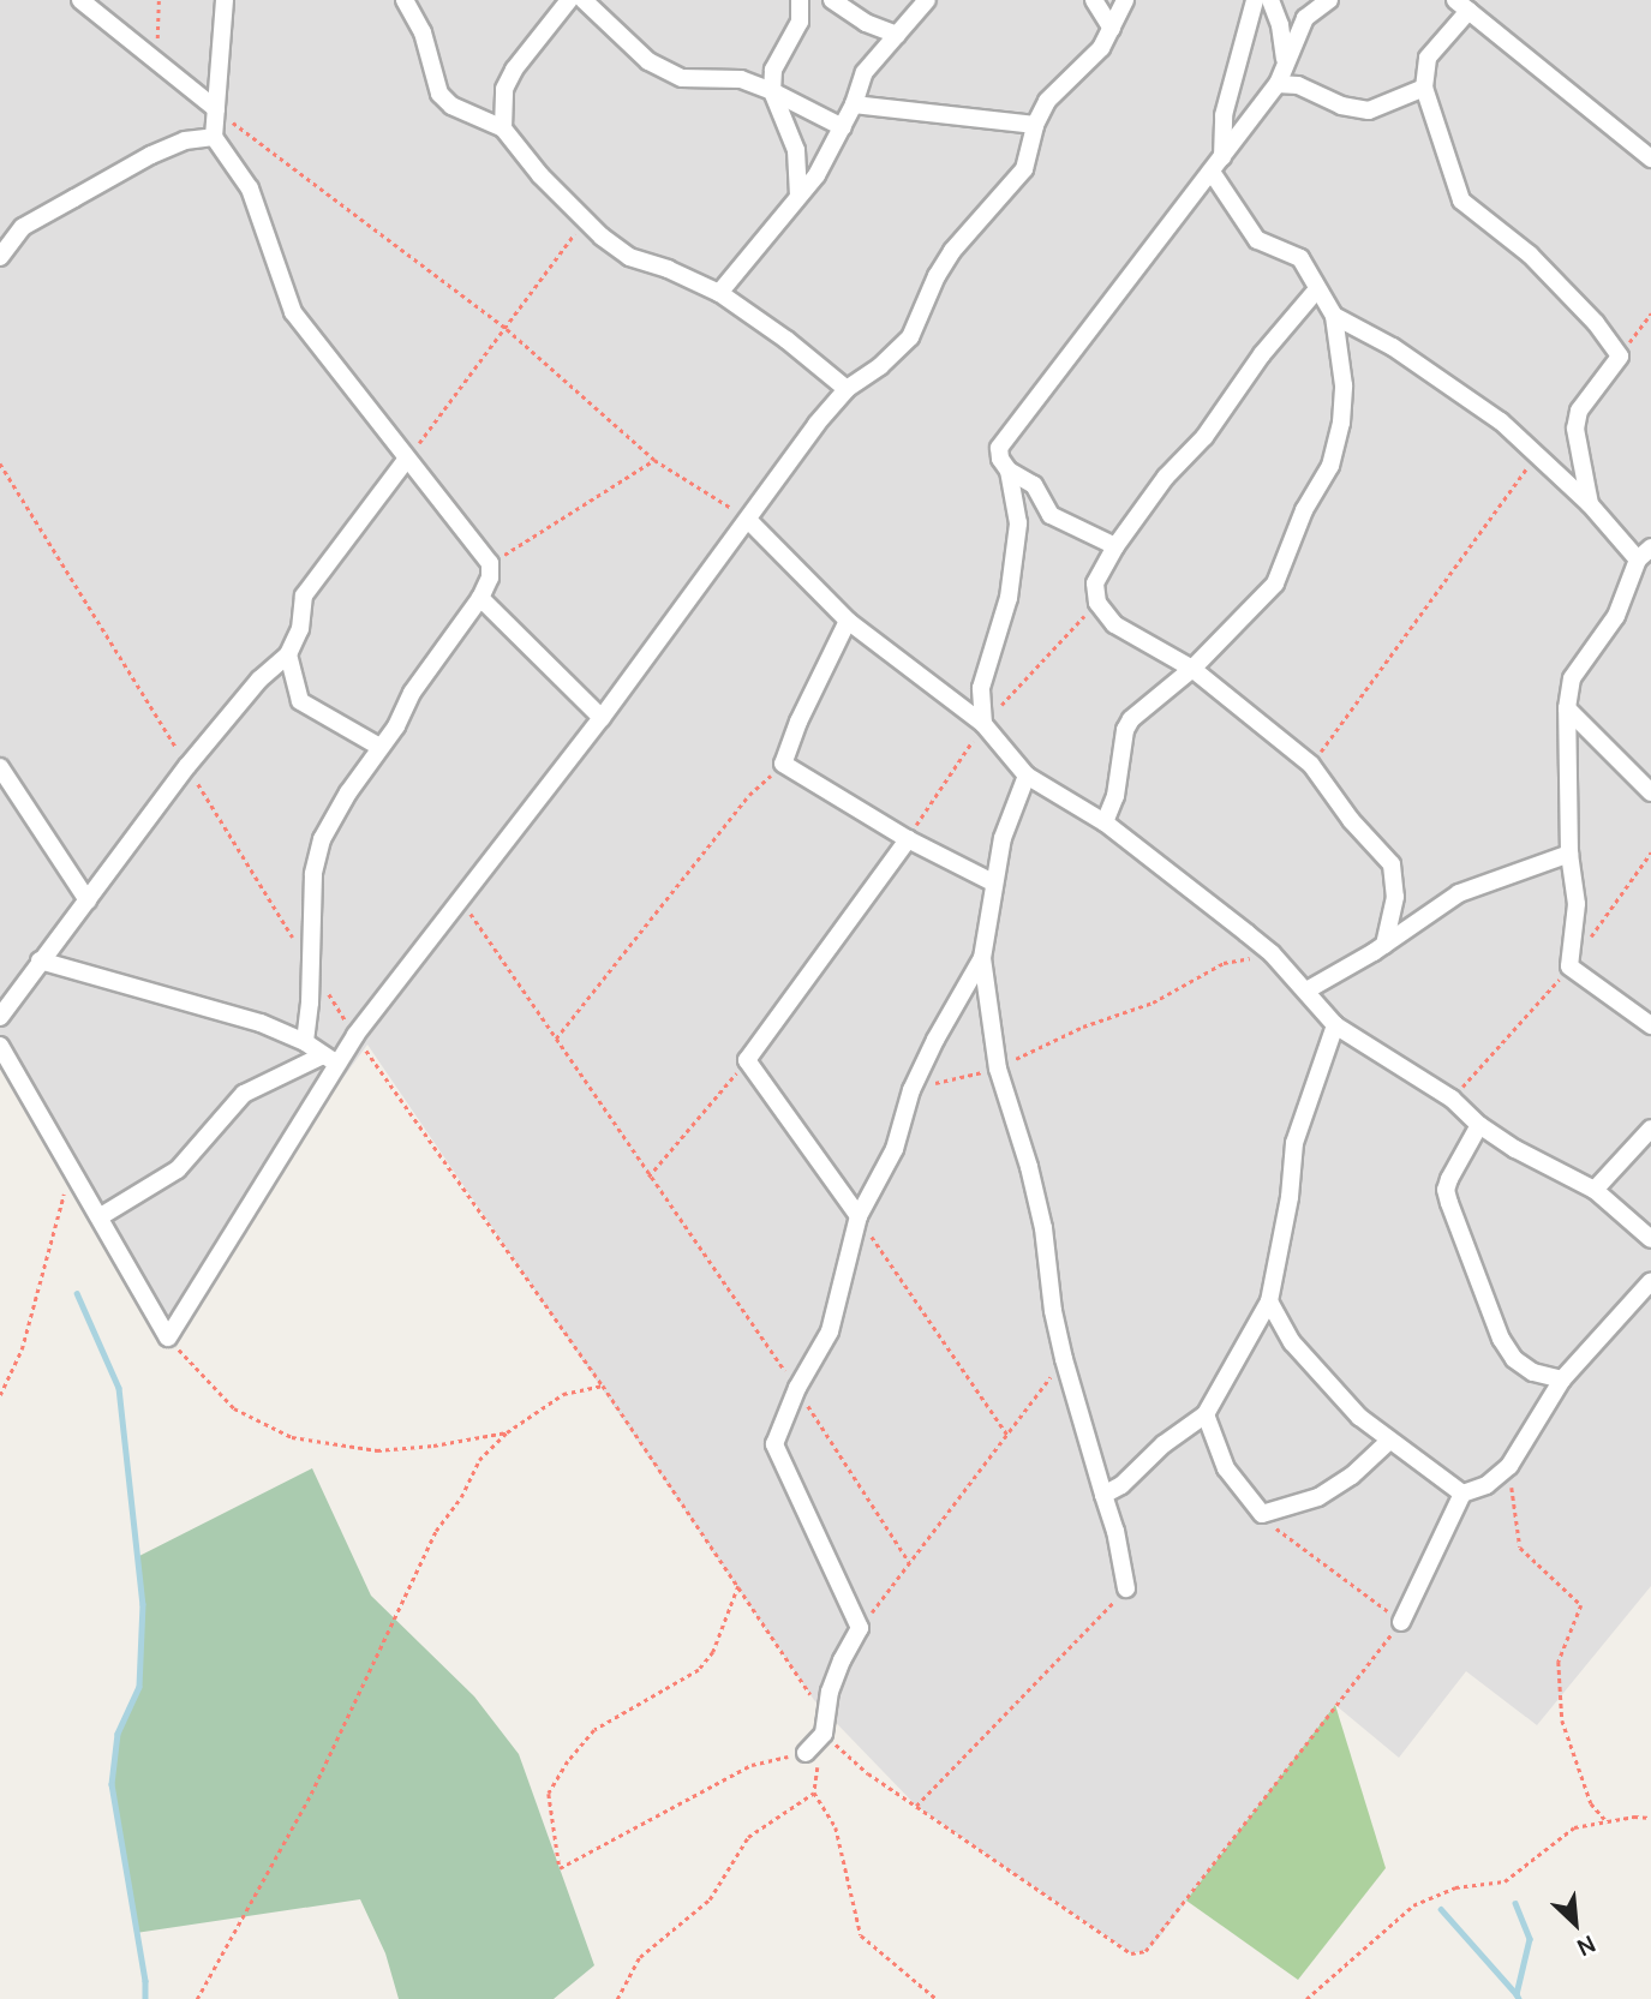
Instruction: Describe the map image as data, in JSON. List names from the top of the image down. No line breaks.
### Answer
{"north":"bottom right"}
